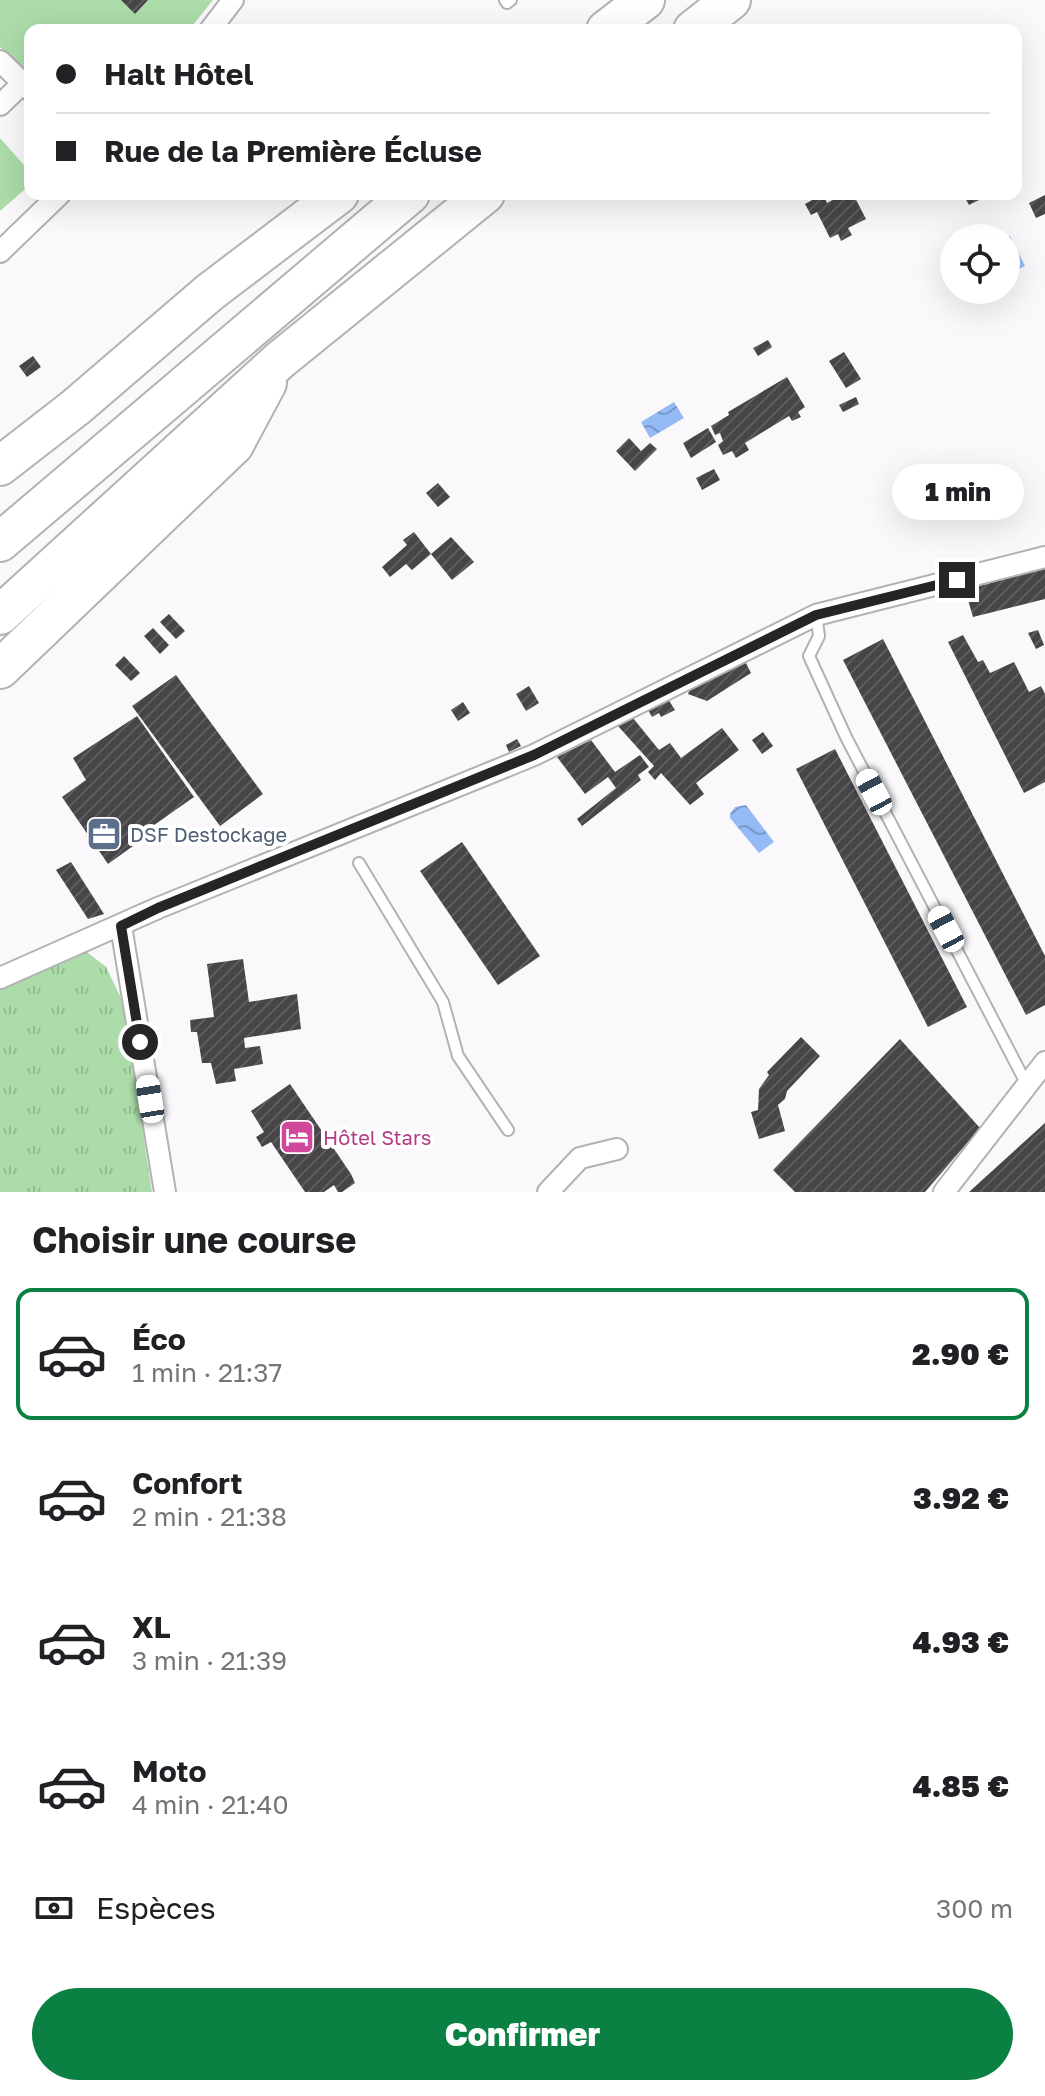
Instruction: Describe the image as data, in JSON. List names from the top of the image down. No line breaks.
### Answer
{"places":{"office":["DSF Destockage"],"hotel":["Hôtel Stars"]},"page":{"banner":["Halt Hôtel","Rue de la Première Écluse"],"bubble":"1 min","heading":"Choisir une course","list":[{"name":"Éco","note":"1 min · 21:37","value":"2.90 €"},{"name":"Confort","note":"2 min · 21:38","value":"3.92 €"},{"name":"XL","note":"3 min · 21:39","value":"4.93 €"},{"name":"Moto","note":"4 min · 21:40","value":"4.85 €"}],"pay":["Espèces","300 m"],"buttons":"Confirmer"}}
